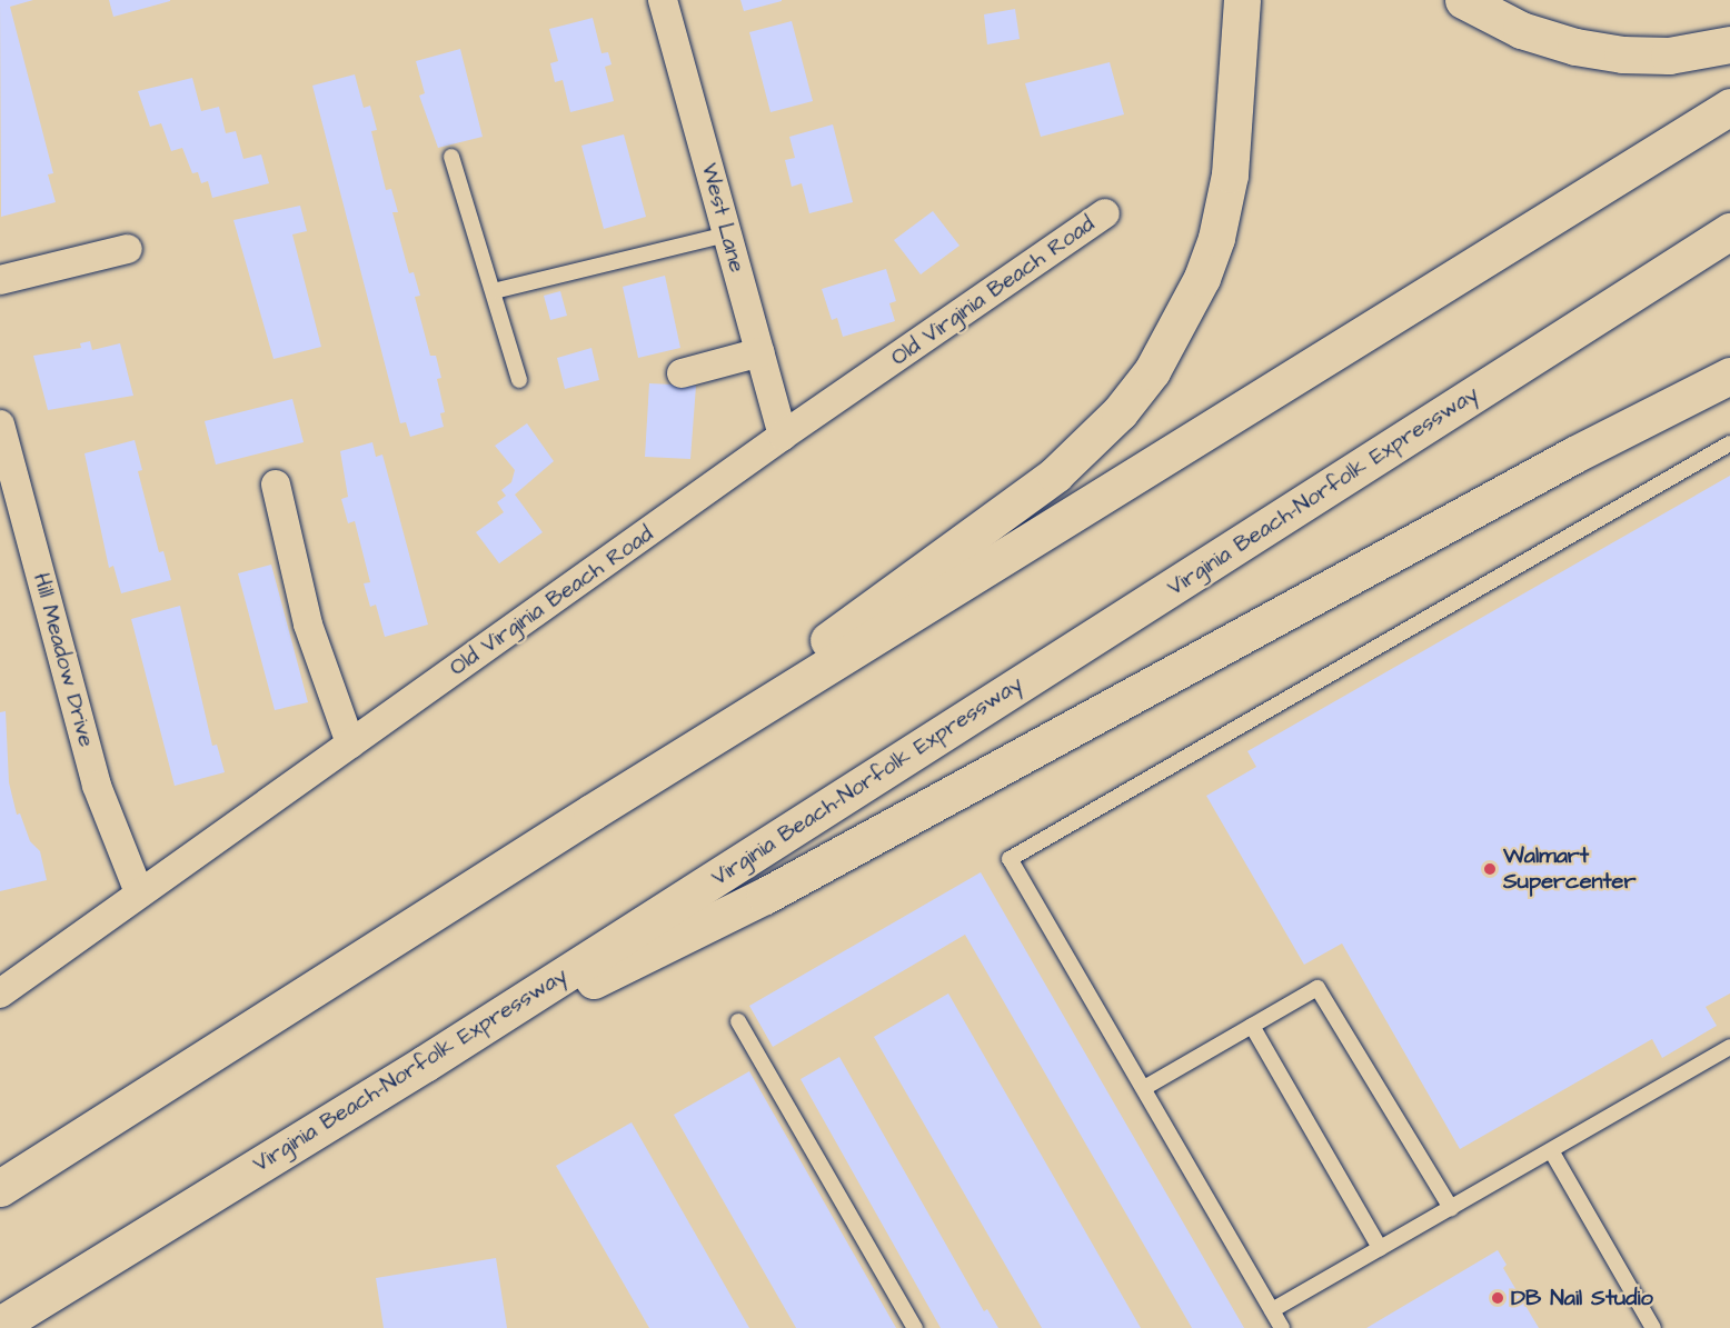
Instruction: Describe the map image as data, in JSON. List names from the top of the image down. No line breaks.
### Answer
{"streets":{"highway":["Virginia Beach-Norfolk Expressway"],"street":["West Lane","Old Virginia Beach Road","Hill Meadow Drive"]},"crossings":[["West Lane","Old Virginia Beach Road"],["Old Virginia Beach Road","Hill Meadow Drive"]],"places":["Walmart Supercenter","DB Nail Studio"]}
